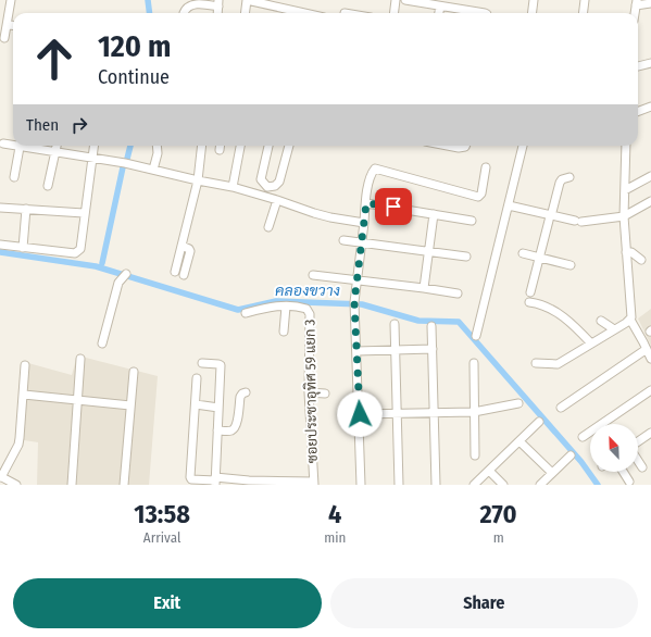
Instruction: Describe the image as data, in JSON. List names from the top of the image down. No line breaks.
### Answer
{"streets":{"street":["ซอยประชาอุทิศ 59 แยก 3"]},"water":["คลองขวาง"],"north":"top left","page":{"turn":["120 m","Continue"],"then":"Then","eta":["13:58","Arrival","4","min","270","m"],"buttons":["Exit","Share"]}}
